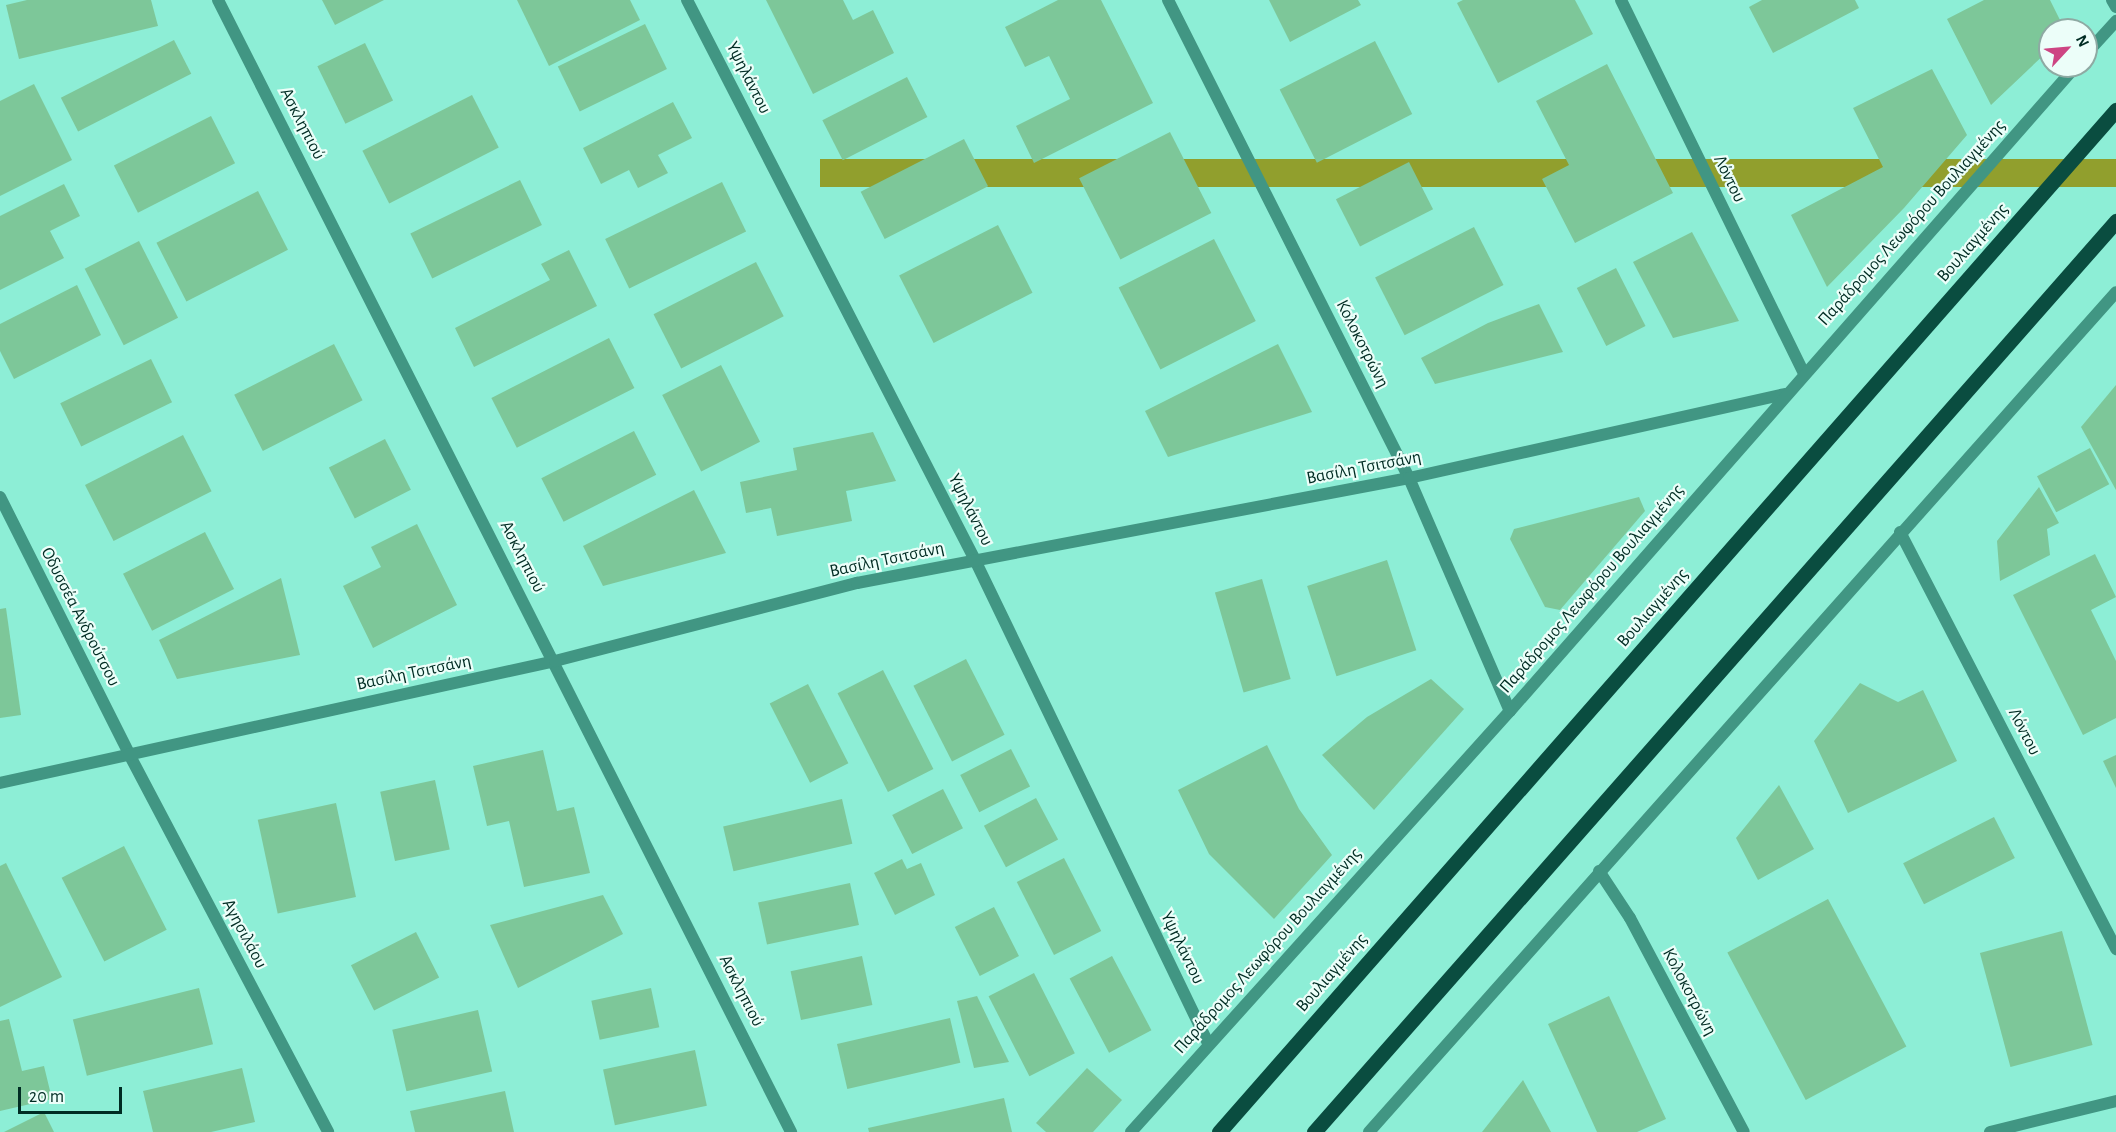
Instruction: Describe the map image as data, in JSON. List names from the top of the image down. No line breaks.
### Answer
{"streets":{"main road":["Βουλιαγμένης"],"street":["Υψηλάντου","Ασκληπιού","Λόντου","Παράδρομος Λεωφόρου Βουλιαγμένης","Κολοκοτρώνη","Βασίλη Τσιτσάνη","Οδυσσέα Ανδρούτσου","Αγησιλάου"]},"crossings":[["Υψηλάντου","Παράδρομος Λεωφόρου Βουλιαγμένης"],["Υψηλάντου","Βασίλη Τσιτσάνη"],["Ασκληπιού","Βασίλη Τσιτσάνη"],["Λόντου","Παράδρομος Λεωφόρου Βουλιαγμένης"],["Παράδρομος Λεωφόρου Βουλιαγμένης","Κολοκοτρώνη"],["Παράδρομος Λεωφόρου Βουλιαγμένης","Βασίλη Τσιτσάνη"],["Κολοκοτρώνη","Βασίλη Τσιτσάνη"],["Βασίλη Τσιτσάνη","Οδυσσέα Ανδρούτσου"],["Βασίλη Τσιτσάνη","Αγησιλάου"],["Οδυσσέα Ανδρούτσου","Αγησιλάου"]],"scale_bar":"20 m","north":"top right"}
